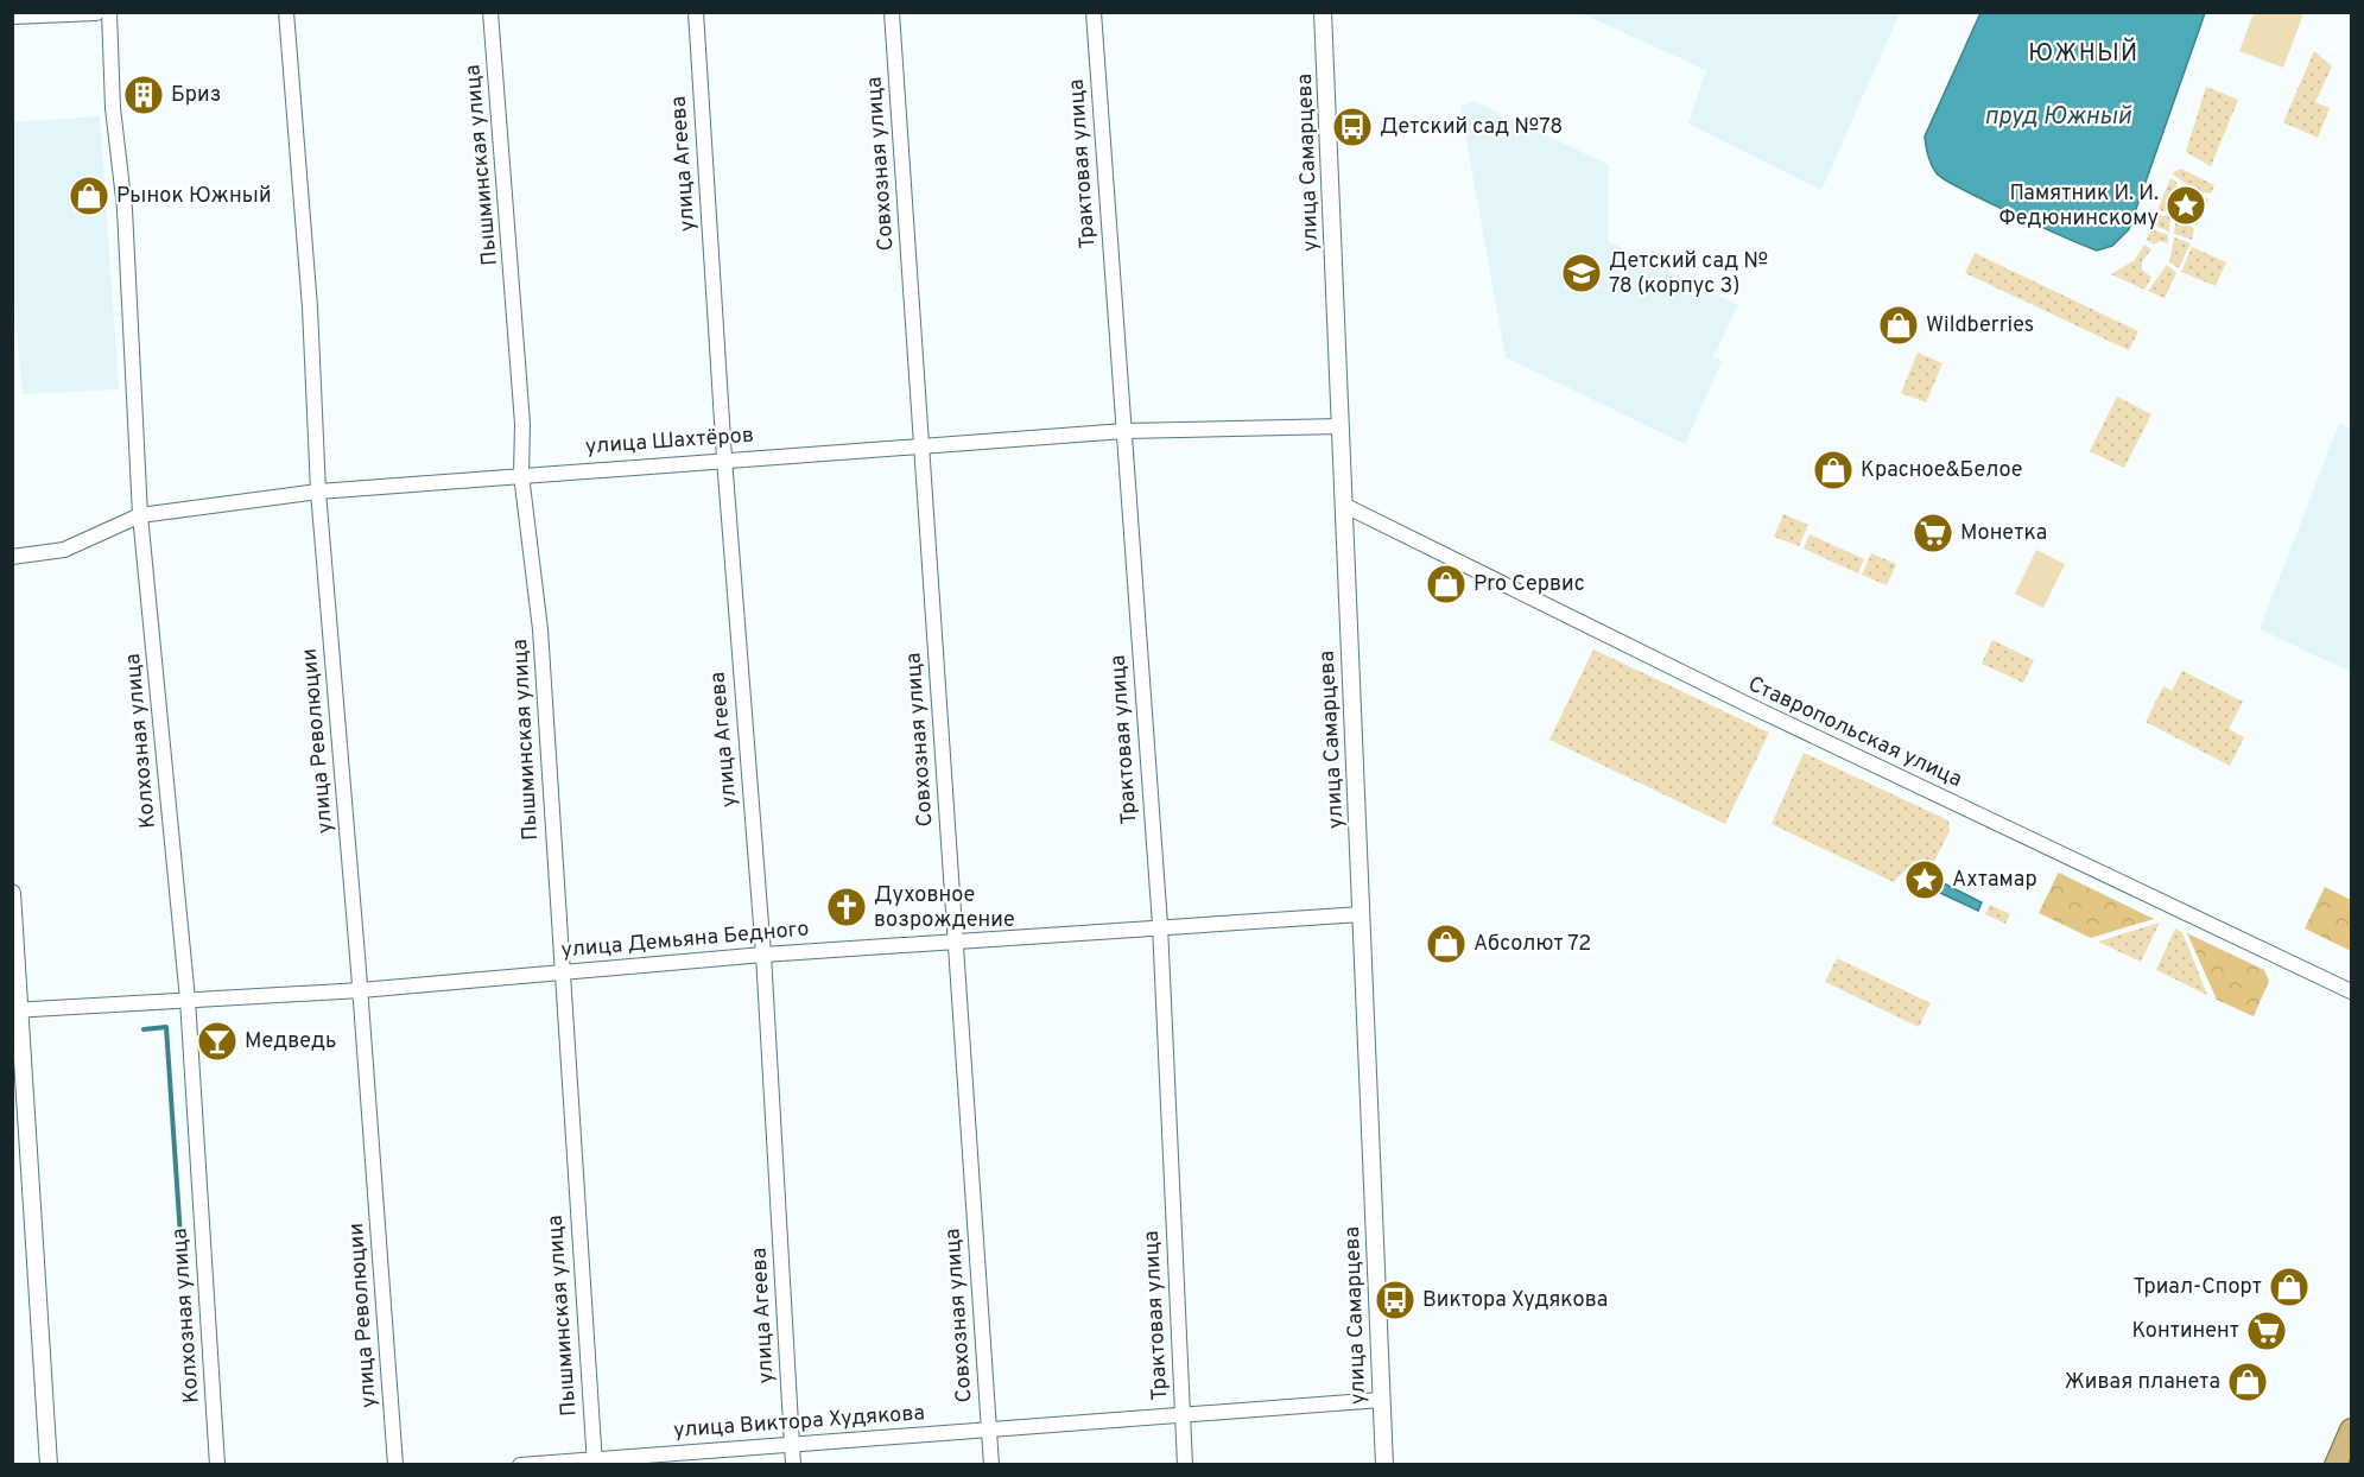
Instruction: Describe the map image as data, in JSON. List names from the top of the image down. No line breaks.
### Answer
{"streets":{"street":["улица Самарцева","улица Агеева","Совхозная улица","Трактовая улица","Пышминская улица","улица Шахтёров","Ставропольская улица","Колхозная улица","улица Революции","улица Демьяна Бедного","улица Виктора Худякова"]},"crossings":[["улица Самарцева","улица Шахтёров"],["улица Самарцева","Ставропольская улица"],["улица Самарцева","улица Демьяна Бедного"],["улица Самарцева","улица Виктора Худякова"],["улица Агеева","улица Шахтёров"],["улица Агеева","улица Демьяна Бедного"],["улица Агеева","улица Виктора Худякова"],["Совхозная улица","улица Шахтёров"],["Совхозная улица","улица Демьяна Бедного"],["Совхозная улица","улица Виктора Худякова"],["Трактовая улица","улица Шахтёров"],["Трактовая улица","улица Демьяна Бедного"],["Трактовая улица","улица Виктора Худякова"],["Пышминская улица","улица Шахтёров"],["Пышминская улица","улица Демьяна Бедного"],["Пышминская улица","улица Виктора Худякова"],["улица Шахтёров","Колхозная улица"],["улица Шахтёров","улица Революции"],["Колхозная улица","улица Демьяна Бедного"],["улица Революции","улица Демьяна Бедного"]],"districts":["ЮЖНЫЙ"],"water":["пруд Южный"],"places":{"building":["Бриз"],"bus stop":["Детский сад №78","Виктора Худякова"],"shop":["Рынок Южный","Wildberries","Красное&Белое","Pro Сервис","Абсолют 72","Триал-Спорт","Живая планета"],"place":["Памятник И. И. Федюнинскому","Ахтамар"],"school or university":["Детский сад № 78 (корпус 3)"],"supermarket":["Монетка","Континент"],"church":["Духовное возрождение"],"bar":["Медведь"]}}
